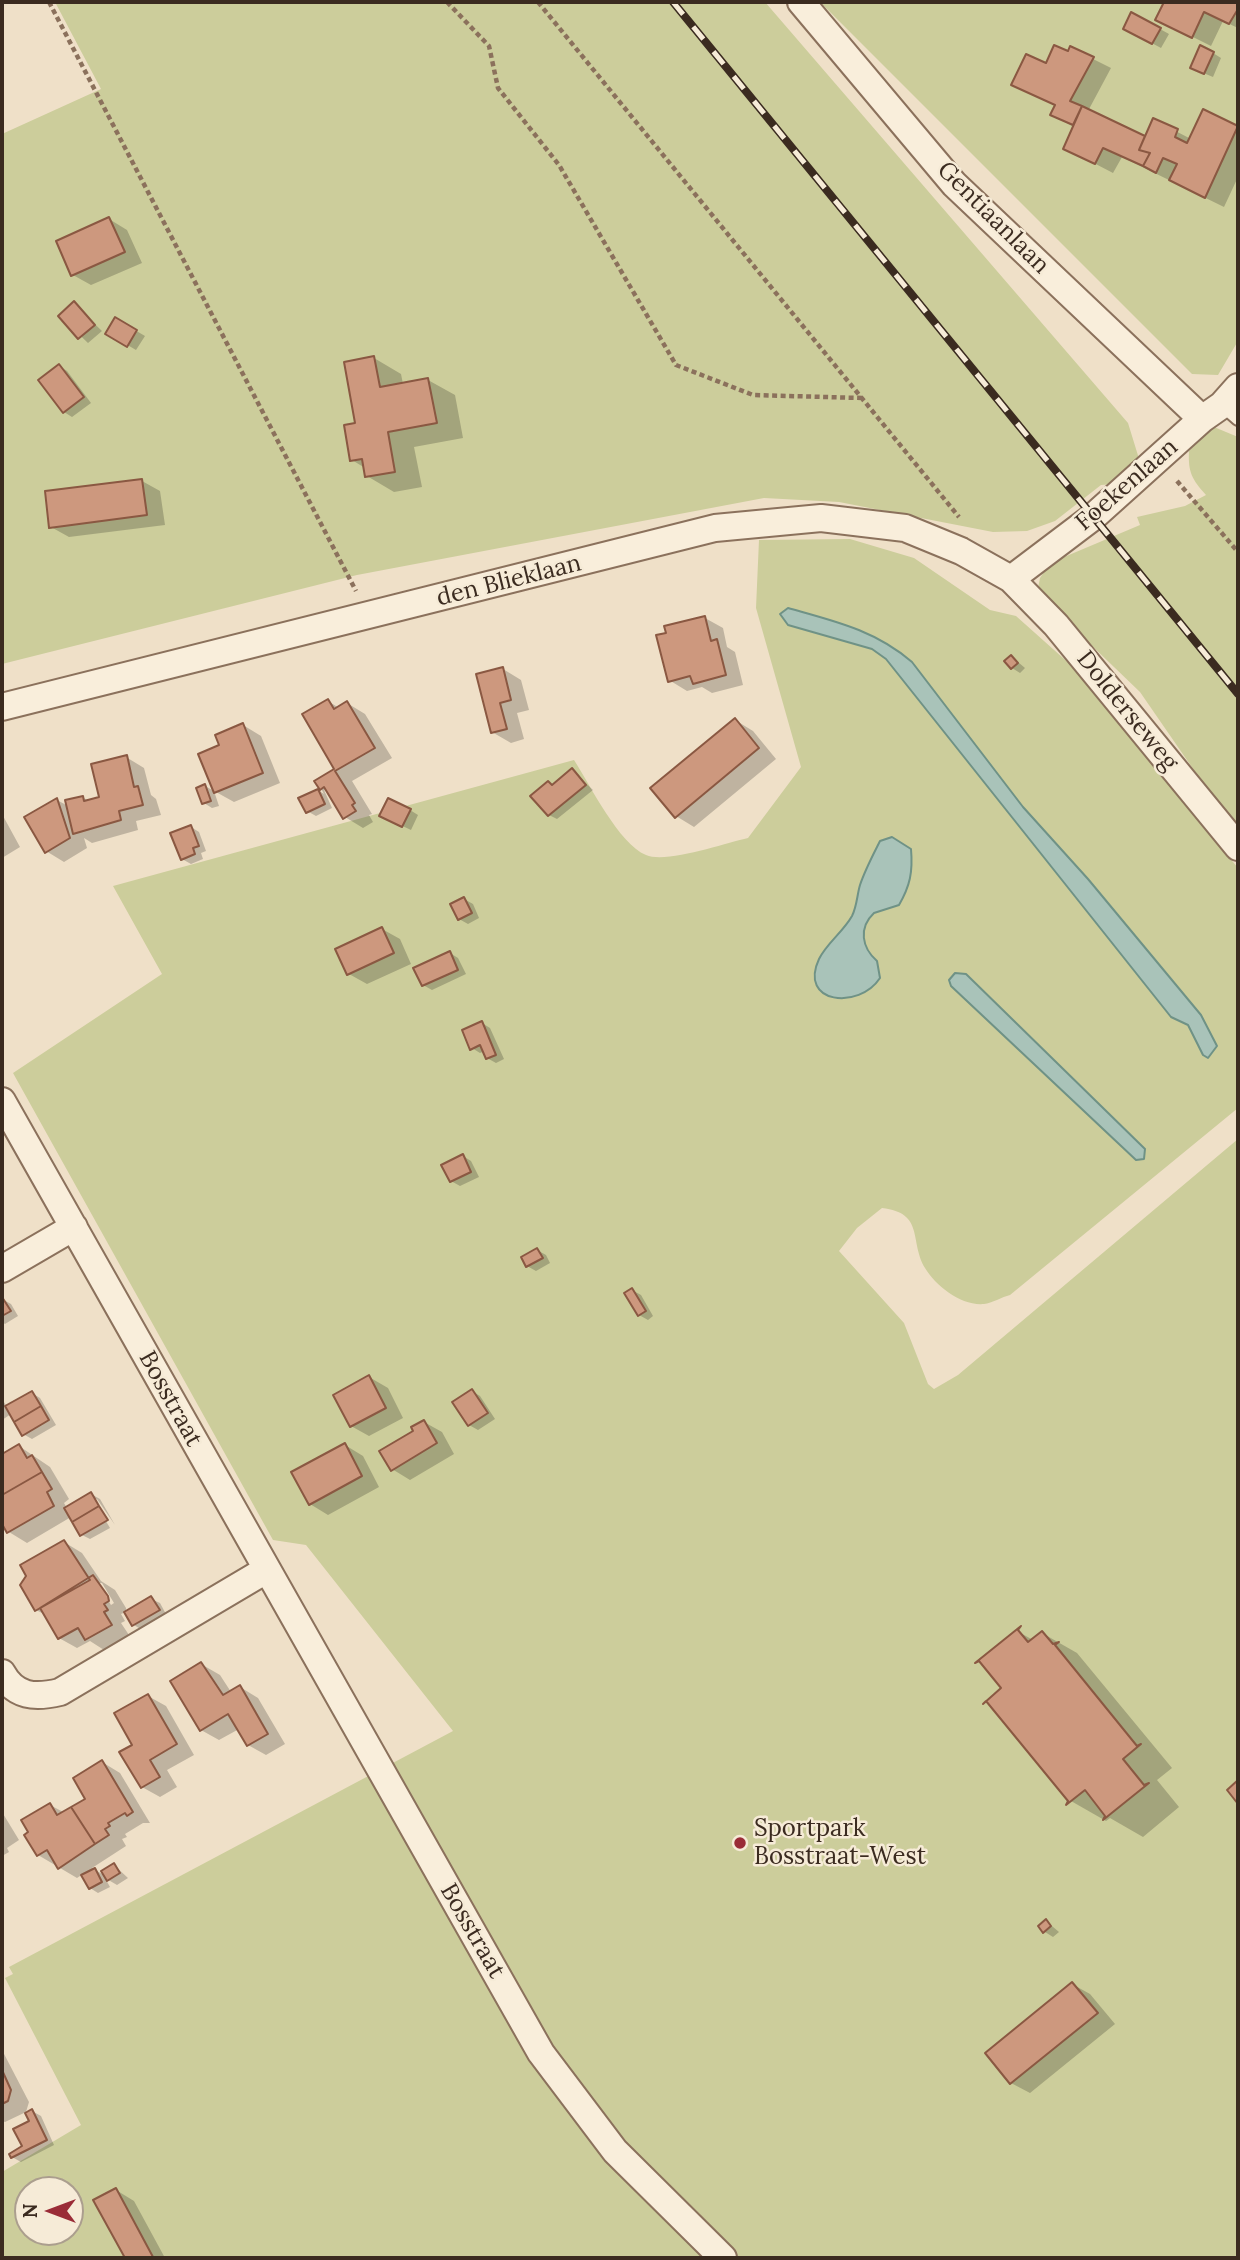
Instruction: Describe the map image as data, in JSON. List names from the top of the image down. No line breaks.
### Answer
{"streets":{"street":["Gentiaanlaan","Foekenlaan","den Blieklaan","Dolderseweg","Bosstraat"]},"crossings":[["Gentiaanlaan","Foekenlaan"],["Foekenlaan","den Blieklaan"],["Foekenlaan","Dolderseweg"],["den Blieklaan","Dolderseweg"]],"places":["Sportpark Bosstraat-West"],"north":"left"}
